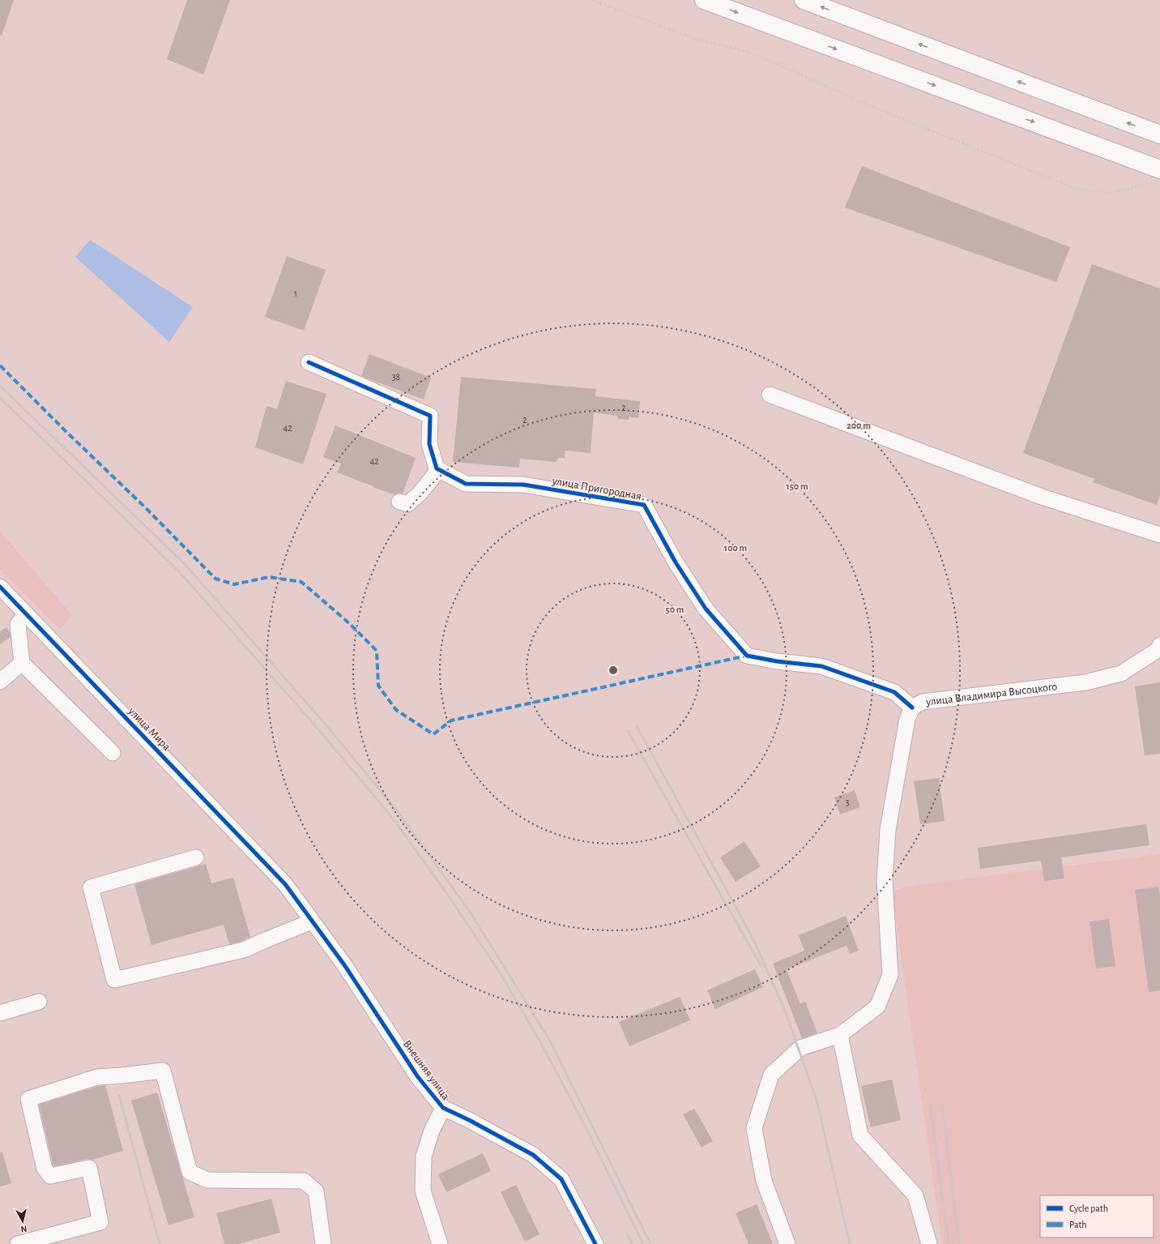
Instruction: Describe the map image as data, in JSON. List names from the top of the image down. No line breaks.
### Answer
{"streets":{"street":["улица Пригородная","улица Владимира Высоцкого","улица Мира","Внешняя улица"]},"crossings":[["улица Пригородная","улица Владимира Высоцкого"],["улица Мира","Внешняя улица"]],"house_numbers":["1","38","2","2","42","42","3"],"legend":["Cycle path","Path"],"north":"bottom","rings":["200 m","150 m","100 m","50 m"]}
